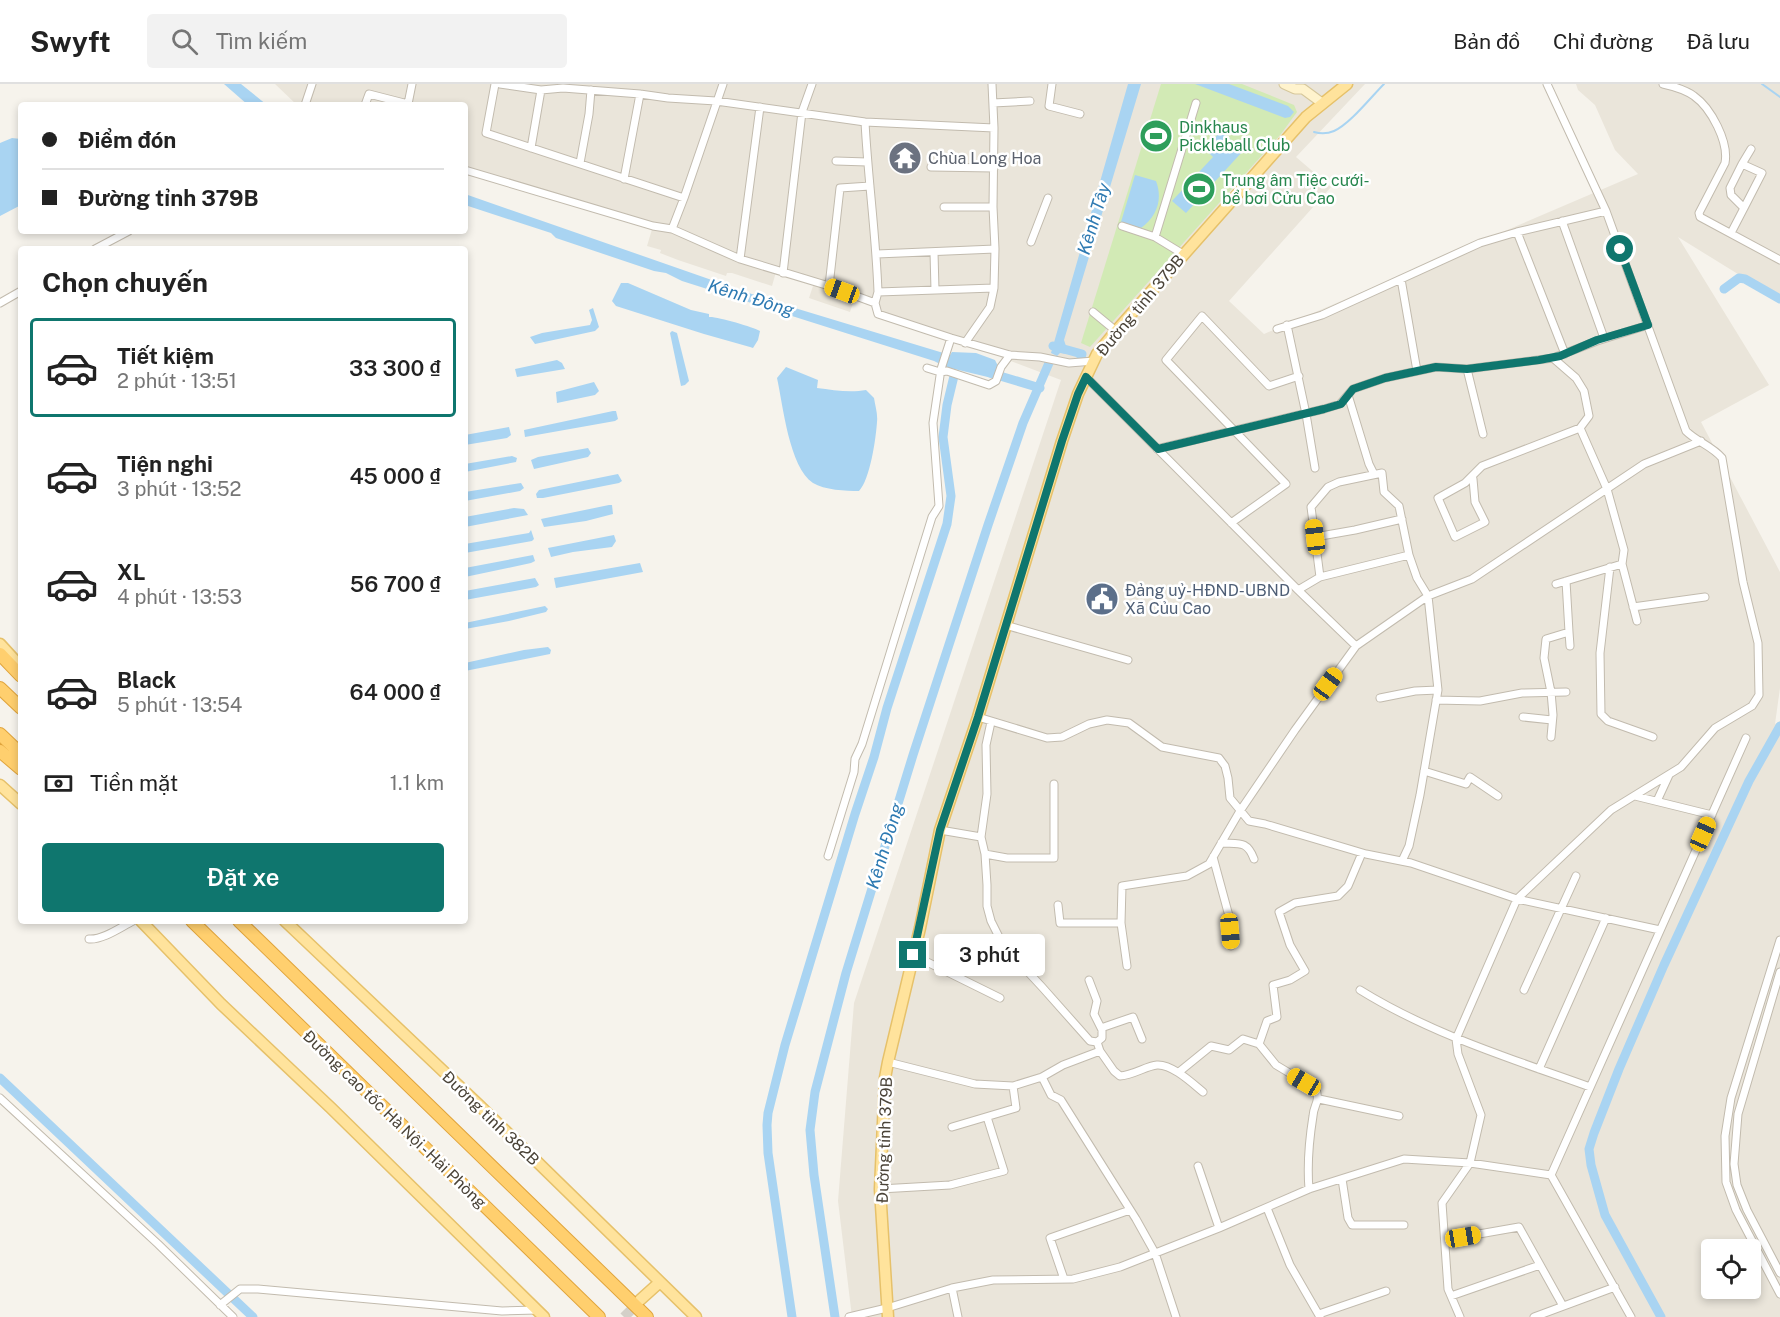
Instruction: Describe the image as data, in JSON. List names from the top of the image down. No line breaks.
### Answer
{"streets":{"highway":["Đường cao tốc Hà Nội - Hải Phòng"],"main road":["Đường tỉnh 379B","Đường tỉnh 382B"]},"water":["Kênh Tây","Kênh Đông"],"places":{"sports":["Dinkhaus Pickleball Club","Trung âm Tiệc cưới- bể bơi Cửu Cao"],"temple":["Chùa Long Hoa"],"public building":["Đảng uỷ-HĐND-UBND Xã Củu Cao"]},"page":{"header":"Swyft","search":"Tìm kiếm","nav":["Bản đồ","Chỉ đường","Đã lưu"],"banner":["Điểm đón","Đường tỉnh 379B"],"heading":"Chọn chuyến","list":[{"name":"Tiết kiệm","note":"2 phút · 13:51","value":"33 300 ₫"},{"name":"Tiện nghi","note":"3 phút · 13:52","value":"45 000 ₫"},{"name":"XL","note":"4 phút · 13:53","value":"56 700 ₫"},{"name":"Black","note":"5 phút · 13:54","value":"64 000 ₫"}],"pay":["Tiền mặt","1.1 km"],"buttons":"Đặt xe","bubble":"3 phút"}}
